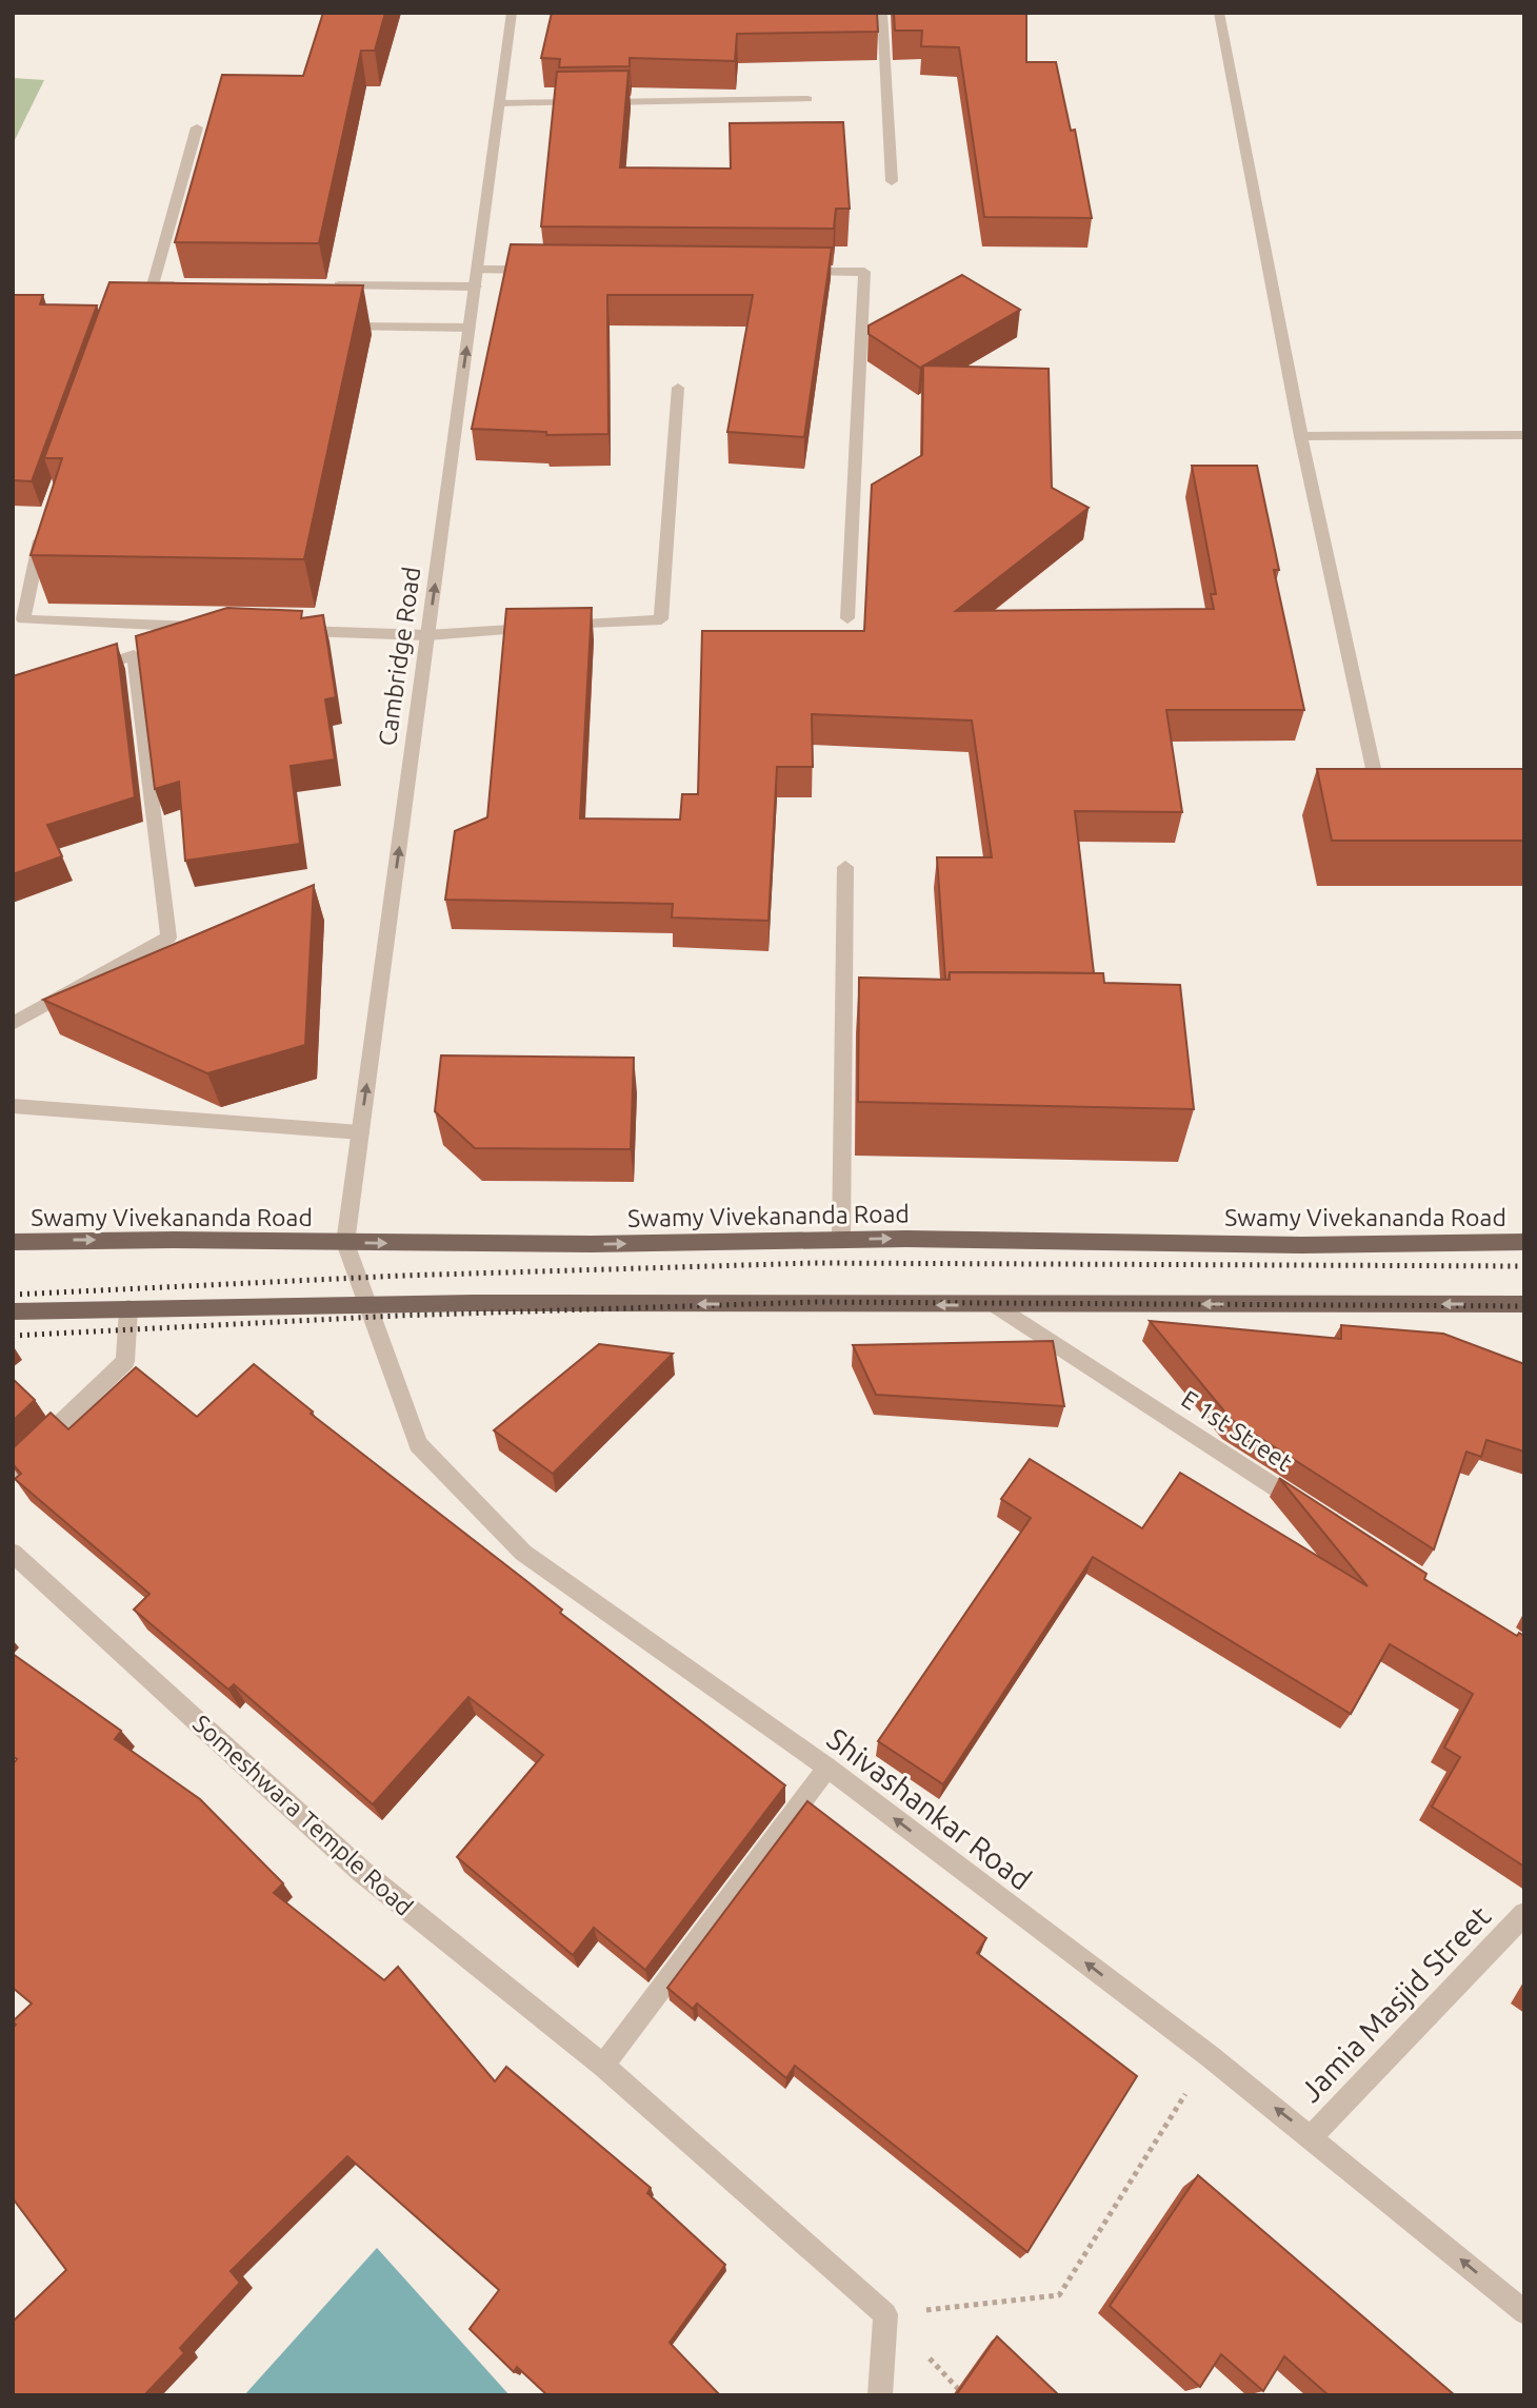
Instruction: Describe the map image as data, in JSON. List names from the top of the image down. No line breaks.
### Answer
{"streets":{"main road":["Swamy Vivekananda Road"],"street":["Cambridge Road","E 1st Street","Shivashankar Road","Someshwara Temple Road","Jamia Masjid Street"]},"crossings":[["Cambridge Road","Swamy Vivekananda Road"],["Cambridge Road","Shivashankar Road"],["Shivashankar Road","Jamia Masjid Street"]],"one_way":["Cambridge Road","Shivashankar Road"]}
